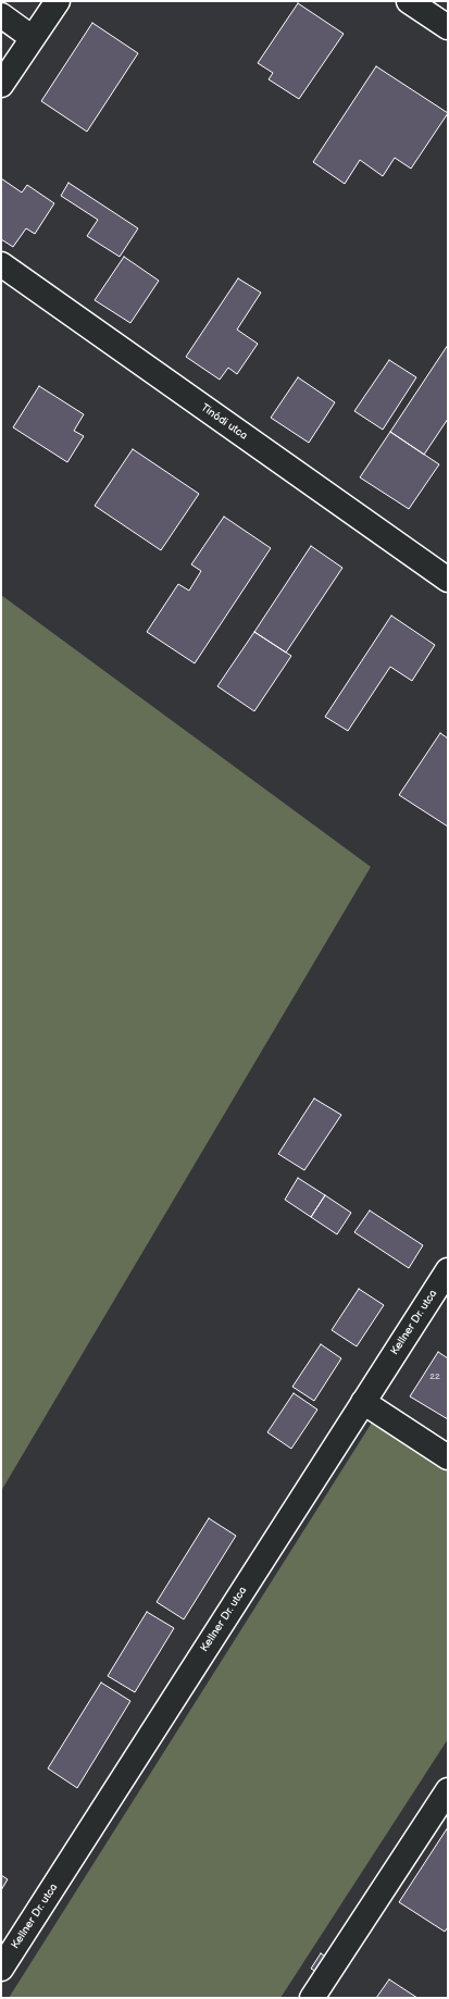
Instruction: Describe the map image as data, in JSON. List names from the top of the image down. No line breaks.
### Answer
{"streets":{"street":["Tinódi utca","Kellner Dr. utca"]},"house_numbers":["22"]}
